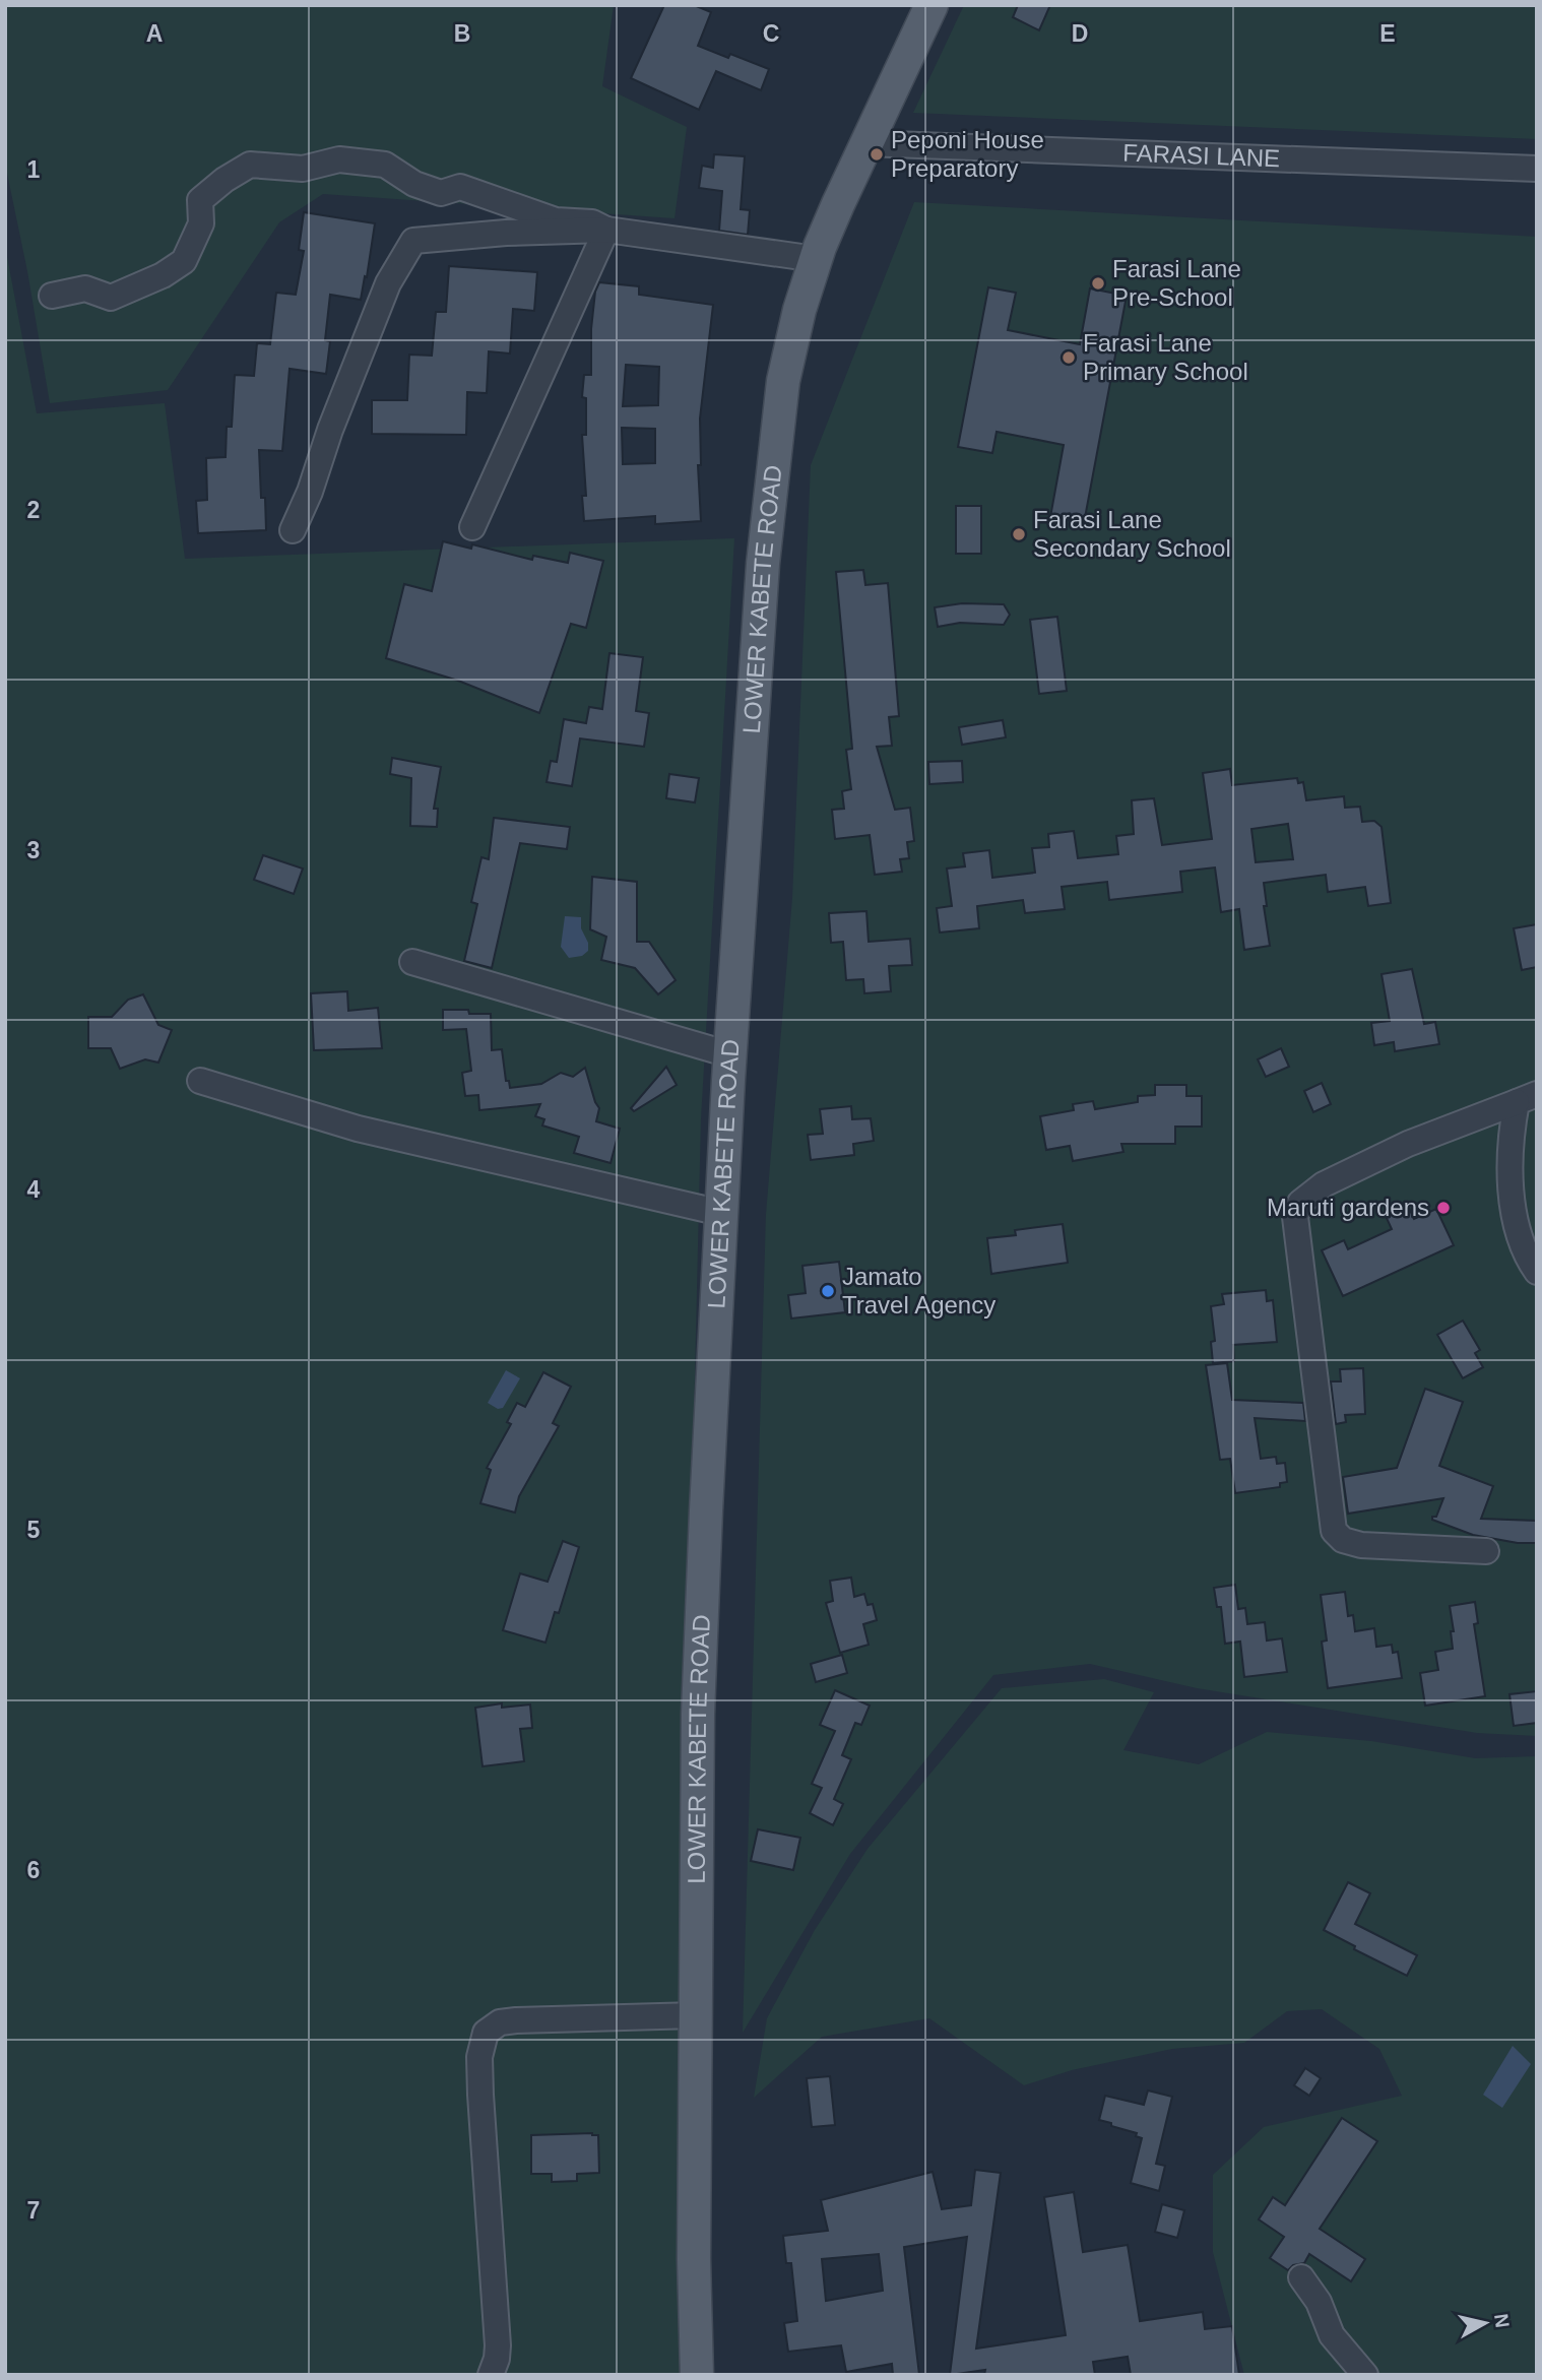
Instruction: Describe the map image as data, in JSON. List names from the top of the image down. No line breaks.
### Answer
{"streets":{"main road":["LOWER KABETE ROAD"],"street":["FARASI LANE"]},"crossings":[["FARASI LANE","LOWER KABETE ROAD"]],"places":["Peponi House Preparatory","Farasi Lane Pre-School","Farasi Lane Primary School","Farasi Lane Secondary School","Maruti gardens","Jamato Travel Agency"],"north":"right","grid":{"columns":["A","B","C","D","E"],"rows":["1","2","3","4","5","6","7"]}}
